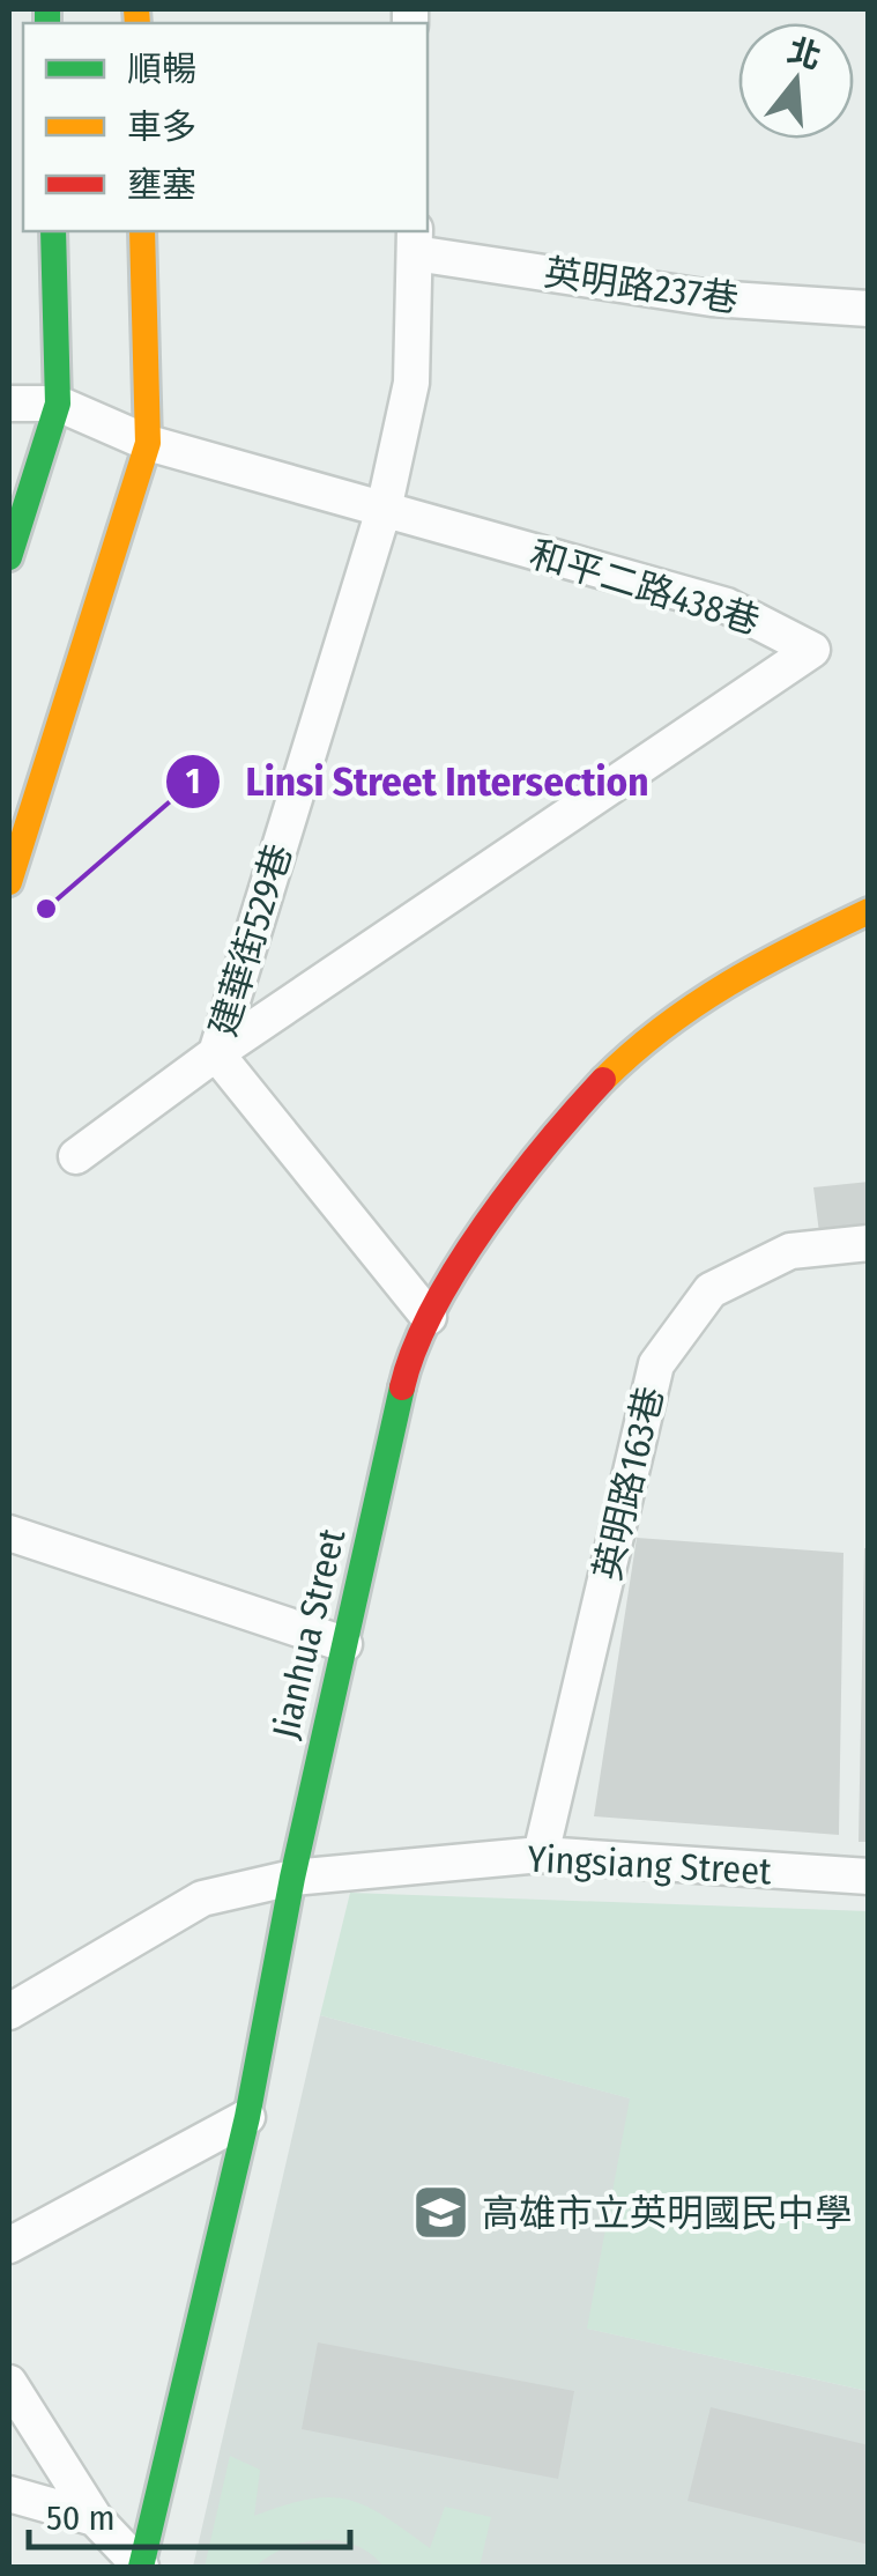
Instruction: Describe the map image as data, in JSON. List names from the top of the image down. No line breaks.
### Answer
{"streets":{"street":["英明路237巷","和平二路438巷","建華街529巷","英明路163巷","Jianhua Street","Yingsiang Street"]},"crossings":[["英明路237巷","建華街529巷"],["和平二路438巷","建華街529巷"],["建華街529巷","Jianhua Street"],["英明路163巷","Yingsiang Street"],["Jianhua Street","Yingsiang Street"]],"places":{"other":["Linsi Street Intersection"],"school or university":["高雄市立英明國民中學"]},"legend":["順暢","車多","壅塞"],"scale_bar":"50 m","north":"top"}
